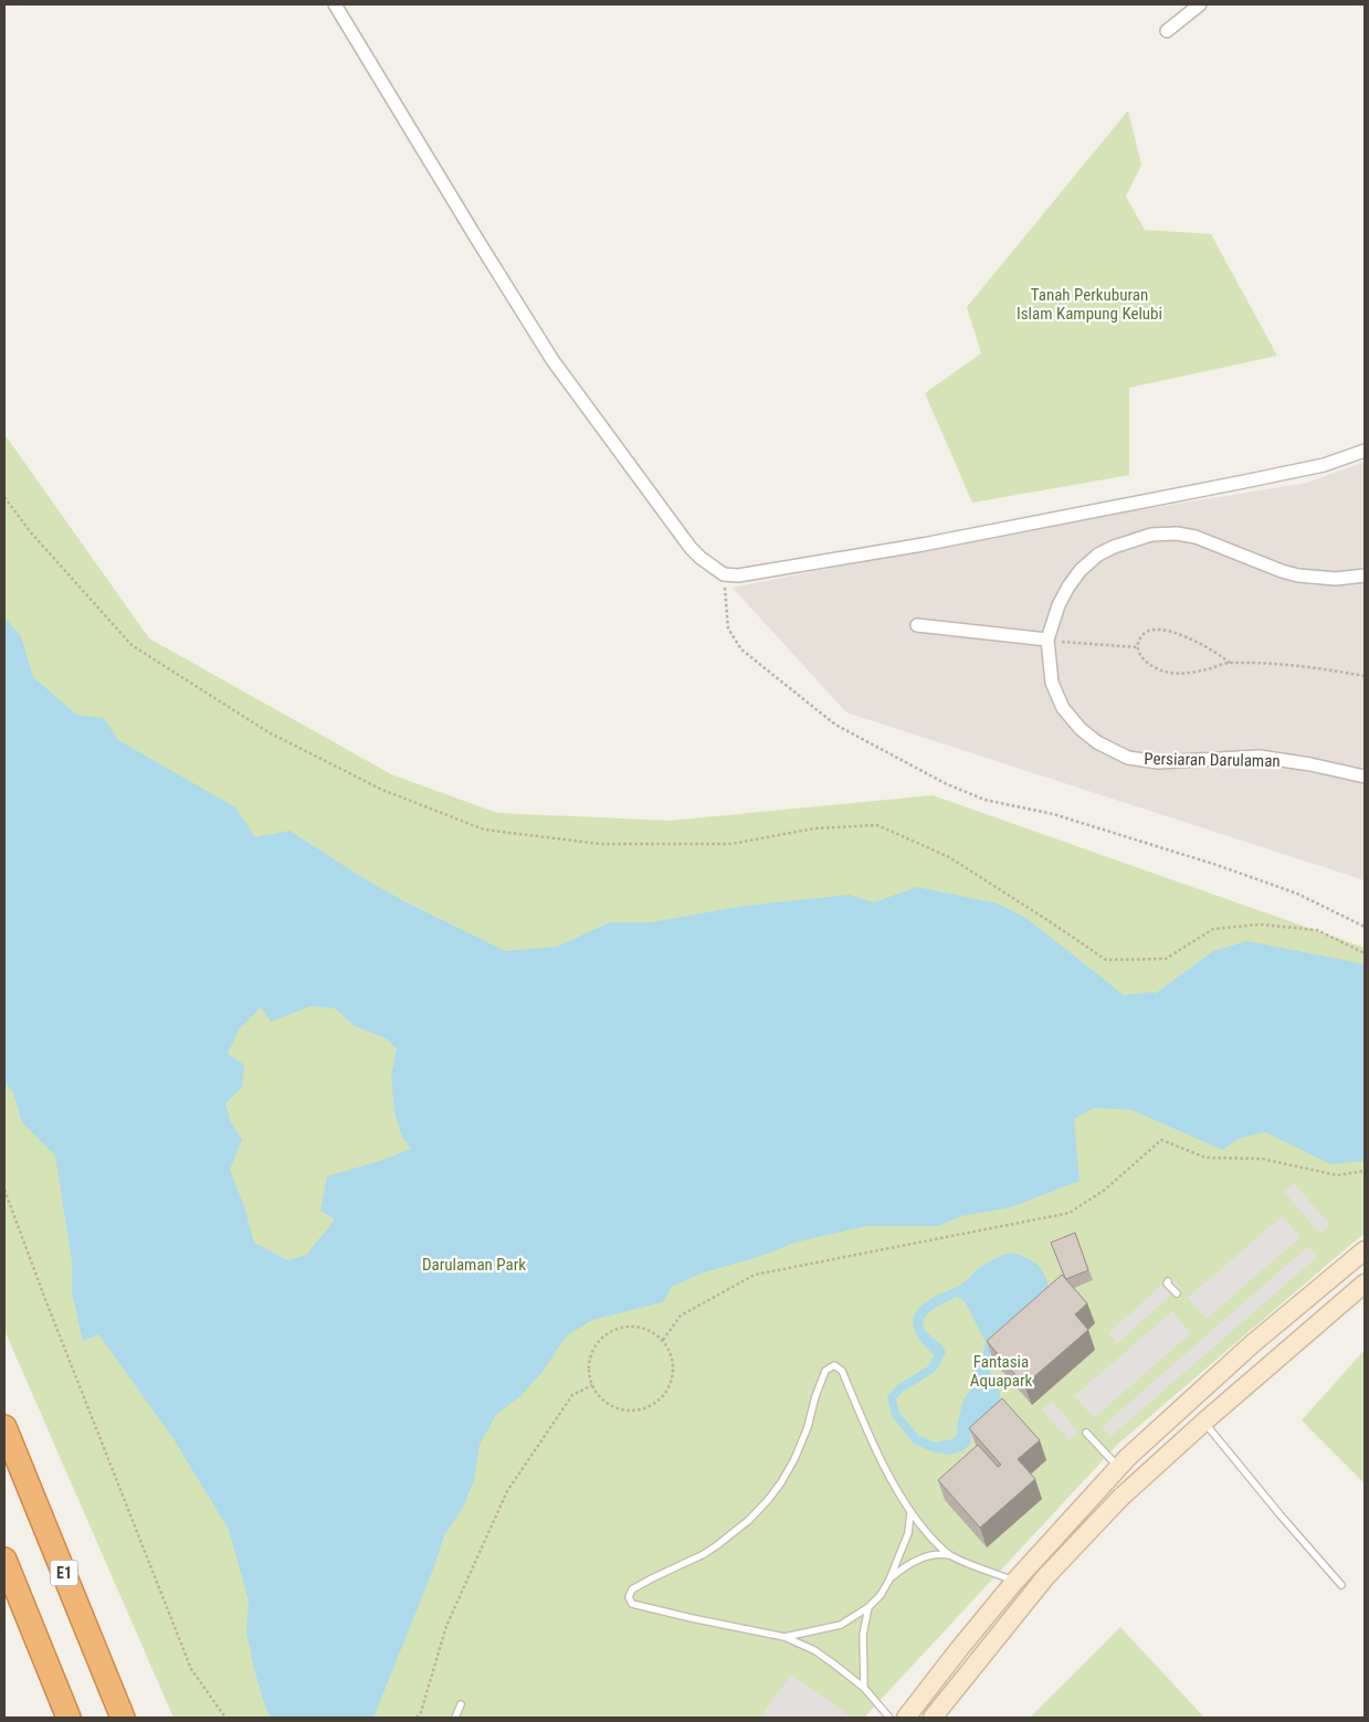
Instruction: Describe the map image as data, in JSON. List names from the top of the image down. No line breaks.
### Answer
{"streets":{"highway":["E1"],"street":["Persiaran Darulaman"]},"parks":["Tanah Perkuburan Islam Kampung Kelubi","Darulaman Park","Fantasia Aquapark"]}
